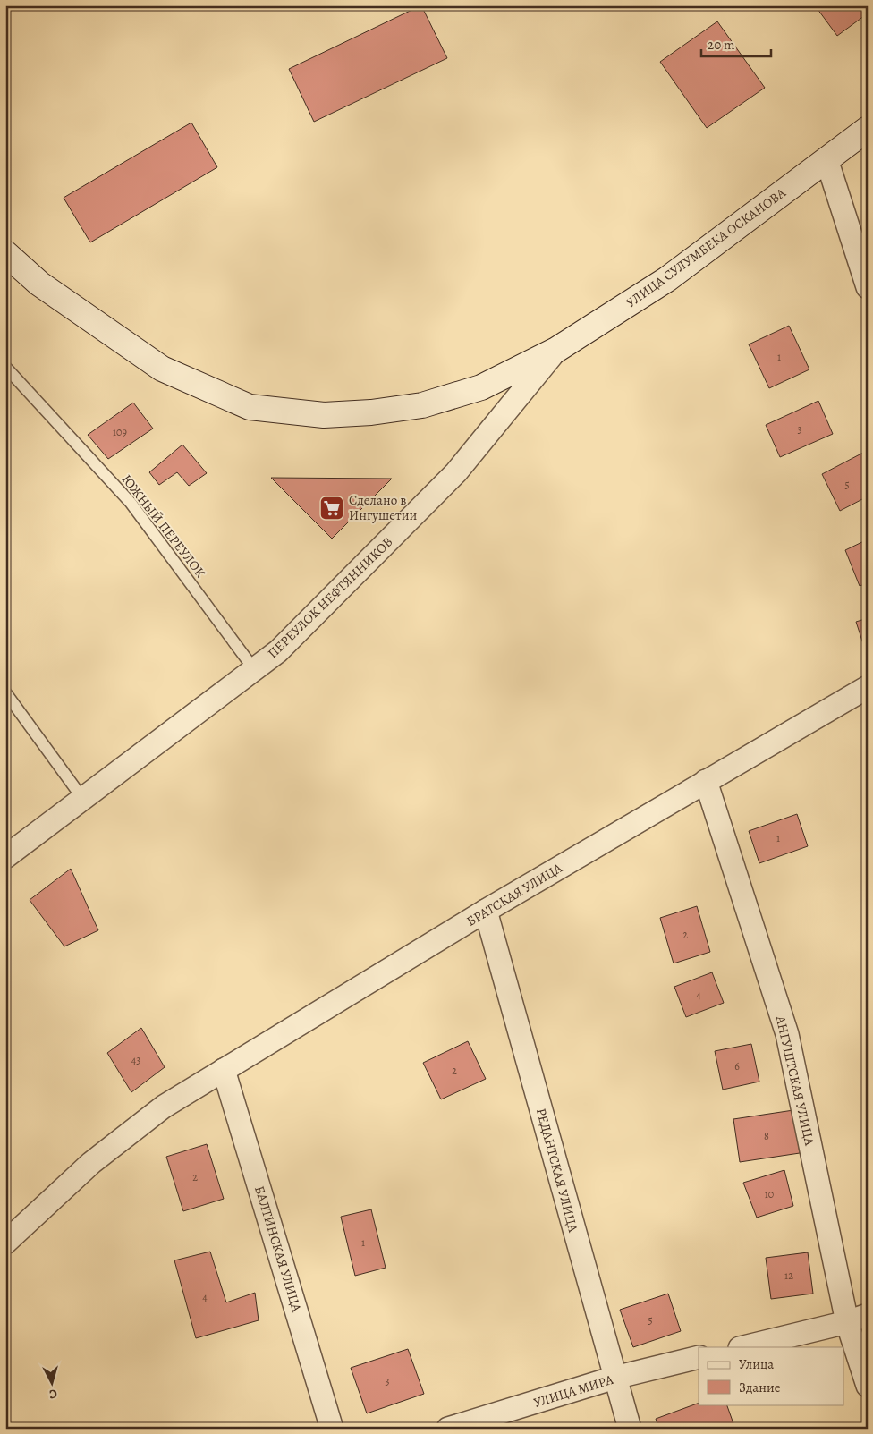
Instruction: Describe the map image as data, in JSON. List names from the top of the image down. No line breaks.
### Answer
{"streets":{"main road":["УЛИЦА СУЛУМБЕКА ОСКАНОВА"],"street":["ПЕРЕУЛОК НЕФТЯННИКОВ","БРАТСКАЯ УЛИЦА","АНГУШТСКАЯ УЛИЦА","РЕДАНТСКАЯ УЛИЦА","БАЛТИНСКАЯ УЛИЦА","УЛИЦА МИРА"],"lane":["ЮЖНЫЙ ПЕРЕУЛОК"]},"crossings":[["УЛИЦА СУЛУМБЕКА ОСКАНОВА","ПЕРЕУЛОК НЕФТЯННИКОВ"],["ЮЖНЫЙ ПЕРЕУЛОК","ПЕРЕУЛОК НЕФТЯННИКОВ"],["БРАТСКАЯ УЛИЦА","АНГУШТСКАЯ УЛИЦА"],["БРАТСКАЯ УЛИЦА","РЕДАНТСКАЯ УЛИЦА"],["БРАТСКАЯ УЛИЦА","БАЛТИНСКАЯ УЛИЦА"],["РЕДАНТСКАЯ УЛИЦА","УЛИЦА МИРА"]],"places":{"supermarket":["Сделано в Ингушетии"]},"house_numbers":["1","3","109","5","1","2","4","43","6","2","8","2","10","1","12","4","5","3"],"legend":["Улица","Здание"],"scale_bar":"20 m","north":"bottom"}
